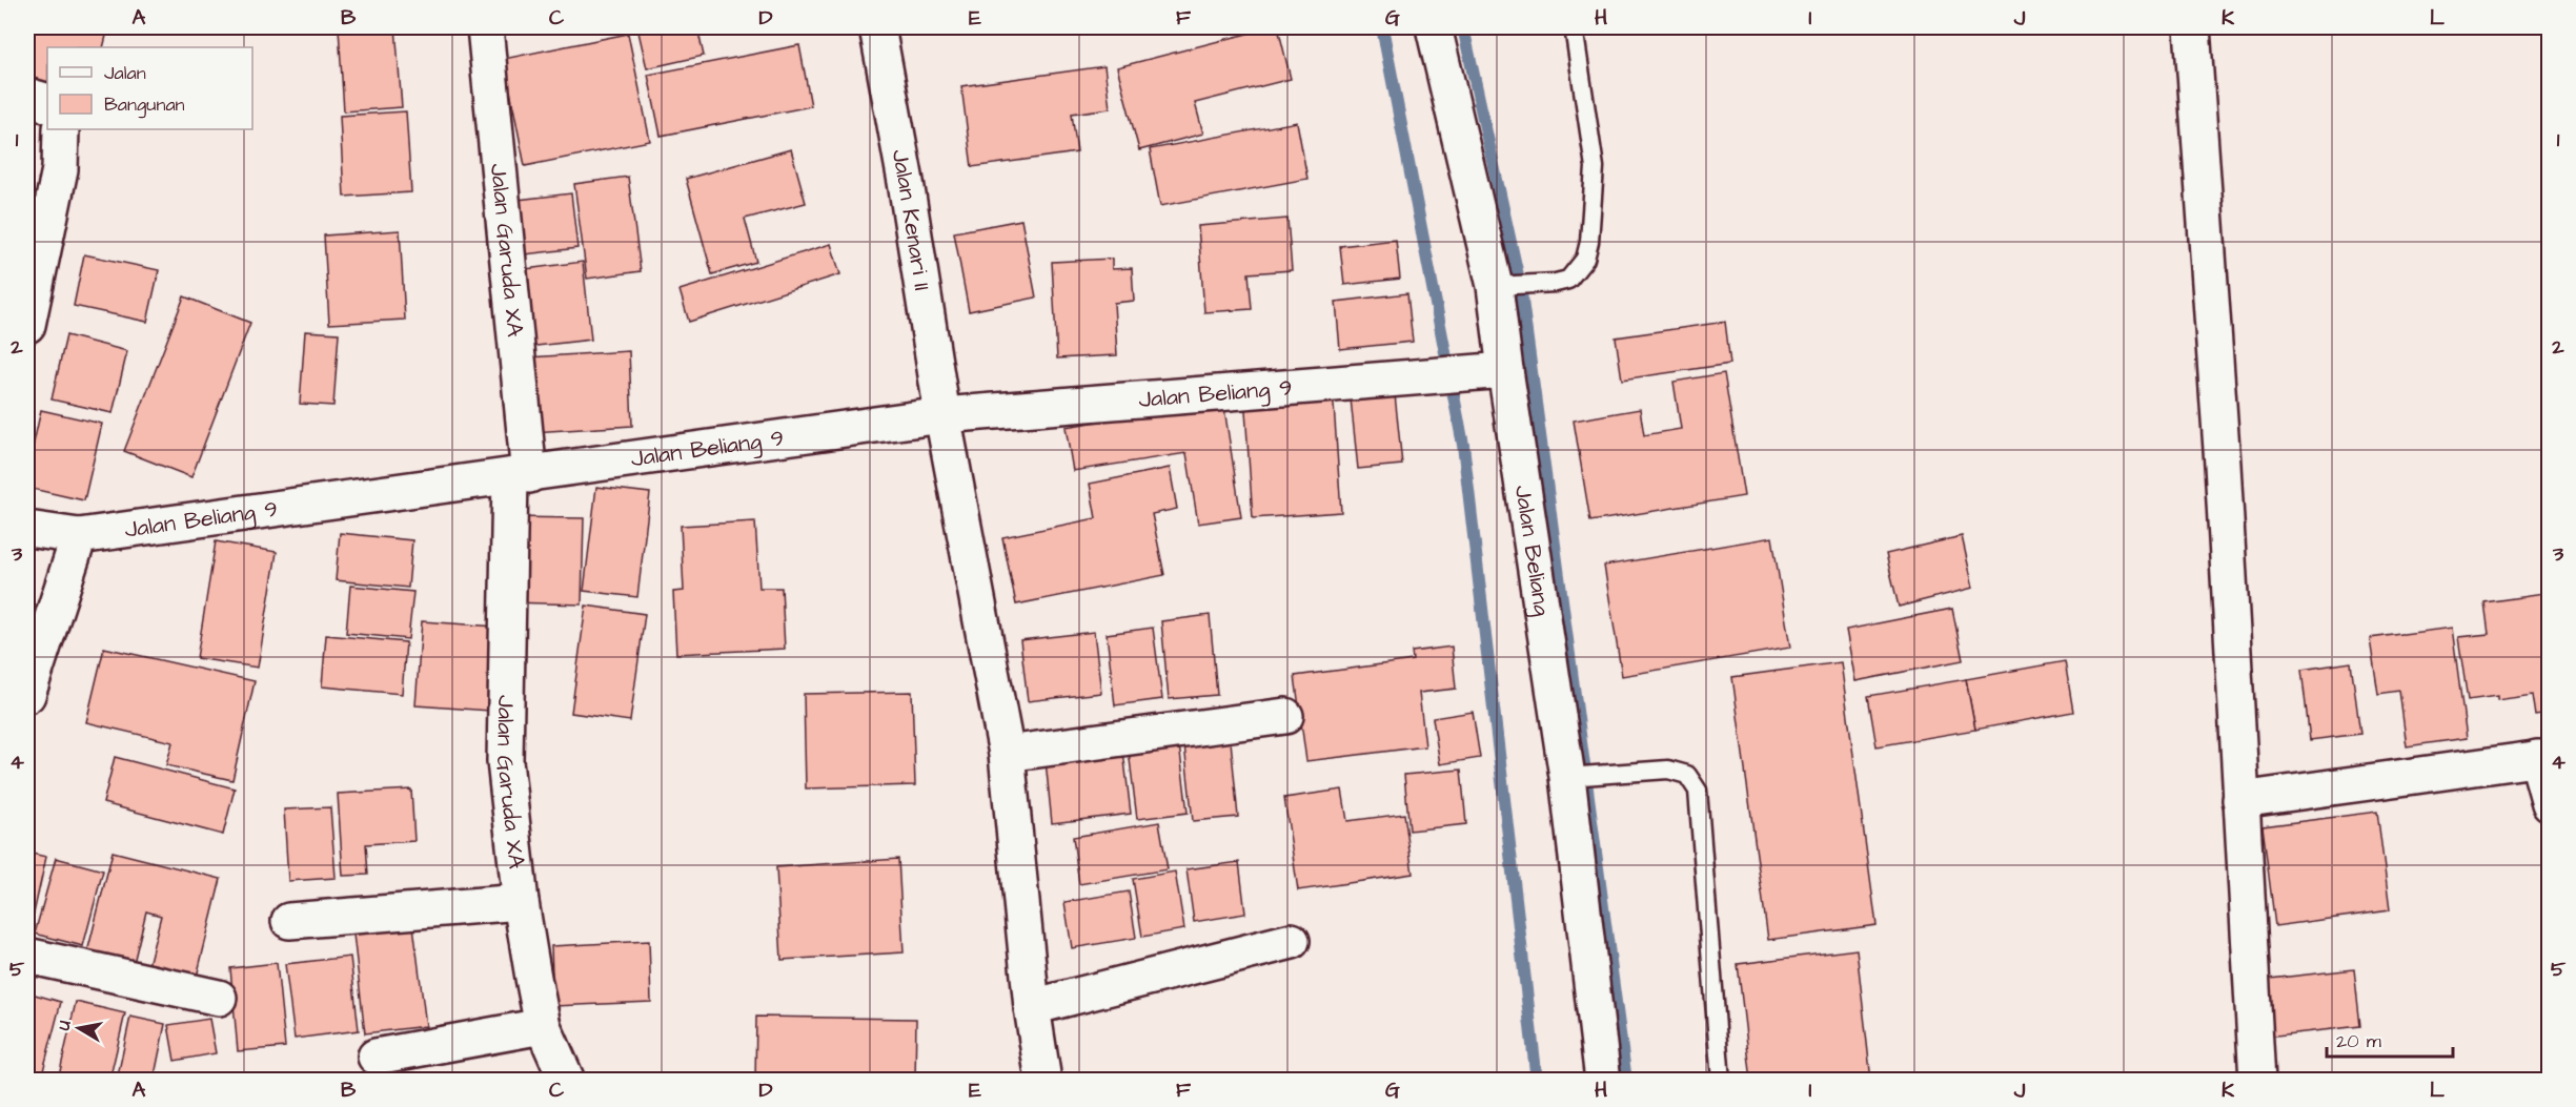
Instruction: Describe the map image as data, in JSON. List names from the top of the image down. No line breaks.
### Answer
{"streets":{"street":["Jalan Kenari II","Jalan Garuda XA","Jalan Beliang 9","Jalan Beliang"]},"crossings":[["Jalan Kenari II","Jalan Beliang 9"],["Jalan Garuda XA","Jalan Beliang 9"],["Jalan Beliang 9","Jalan Beliang"]],"legend":["Jalan","Bangunan"],"scale_bar":"20 m","north":"left","grid":{"columns":["A","B","C","D","E","F","G","H","I","J","K","L"],"rows":["1","2","3","4","5"]}}
